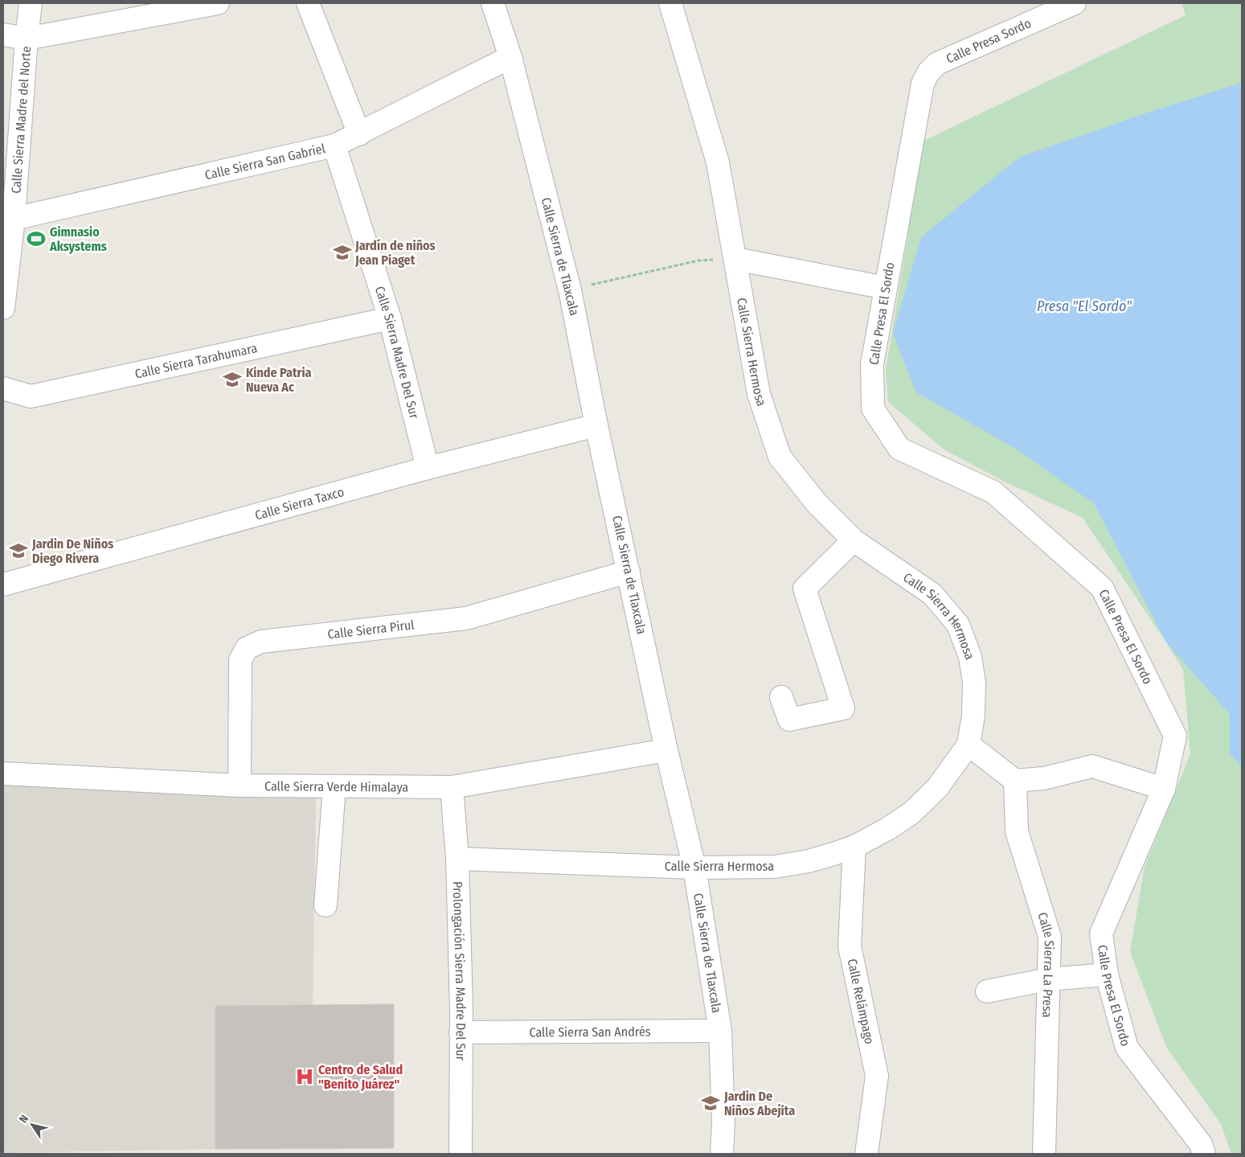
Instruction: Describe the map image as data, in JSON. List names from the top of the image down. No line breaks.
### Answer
{"streets":{"street":["Calle Presa Sordo","Calle Sierra Madre del Norte","Calle Sierra San Gabriel","Calle Sierra de Tlaxcala","Calle Presa El Sordo","Calle Sierra Madre Del Sur","Calle Sierra Hermosa","Calle Sierra Tarahumara","Calle Sierra Taxco","Calle Sierra Pirul","Calle Sierra Verde Himalaya","Calle Sierra La Presa","Prolongación Sierra Madre Del Sur","Calle Relámpago","Calle Sierra San Andrés"]},"crossings":[["Calle Presa Sordo","Calle Presa El Sordo"],["Calle Sierra Madre del Norte","Calle Sierra San Gabriel"],["Calle Sierra San Gabriel","Calle Sierra de Tlaxcala"],["Calle Sierra San Gabriel","Calle Sierra Madre Del Sur"],["Calle Sierra de Tlaxcala","Calle Sierra Hermosa"],["Calle Sierra de Tlaxcala","Calle Sierra Taxco"],["Calle Sierra de Tlaxcala","Calle Sierra Pirul"],["Calle Sierra de Tlaxcala","Calle Sierra Verde Himalaya"],["Calle Sierra de Tlaxcala","Calle Sierra San Andrés"],["Calle Sierra Madre Del Sur","Calle Sierra Tarahumara"],["Calle Sierra Madre Del Sur","Calle Sierra Taxco"],["Calle Sierra Hermosa","Prolongación Sierra Madre Del Sur"],["Calle Sierra Hermosa","Calle Relámpago"],["Calle Sierra Pirul","Calle Sierra Verde Himalaya"],["Calle Sierra Verde Himalaya","Prolongación Sierra Madre Del Sur"],["Prolongación Sierra Madre Del Sur","Calle Sierra San Andrés"]],"water":["Presa \"El Sordo\""],"places":{"sports":["Gimnasio Aksystems"],"school or university":["Jardín de niños Jean Piaget","Kinde Patria Nueva Ac","Jardin De Niños Diego Rivera","Jardin De Niños Abejita"],"hospital":["Centro de Salud \"Benito Juárez\""]},"north":"top left"}
